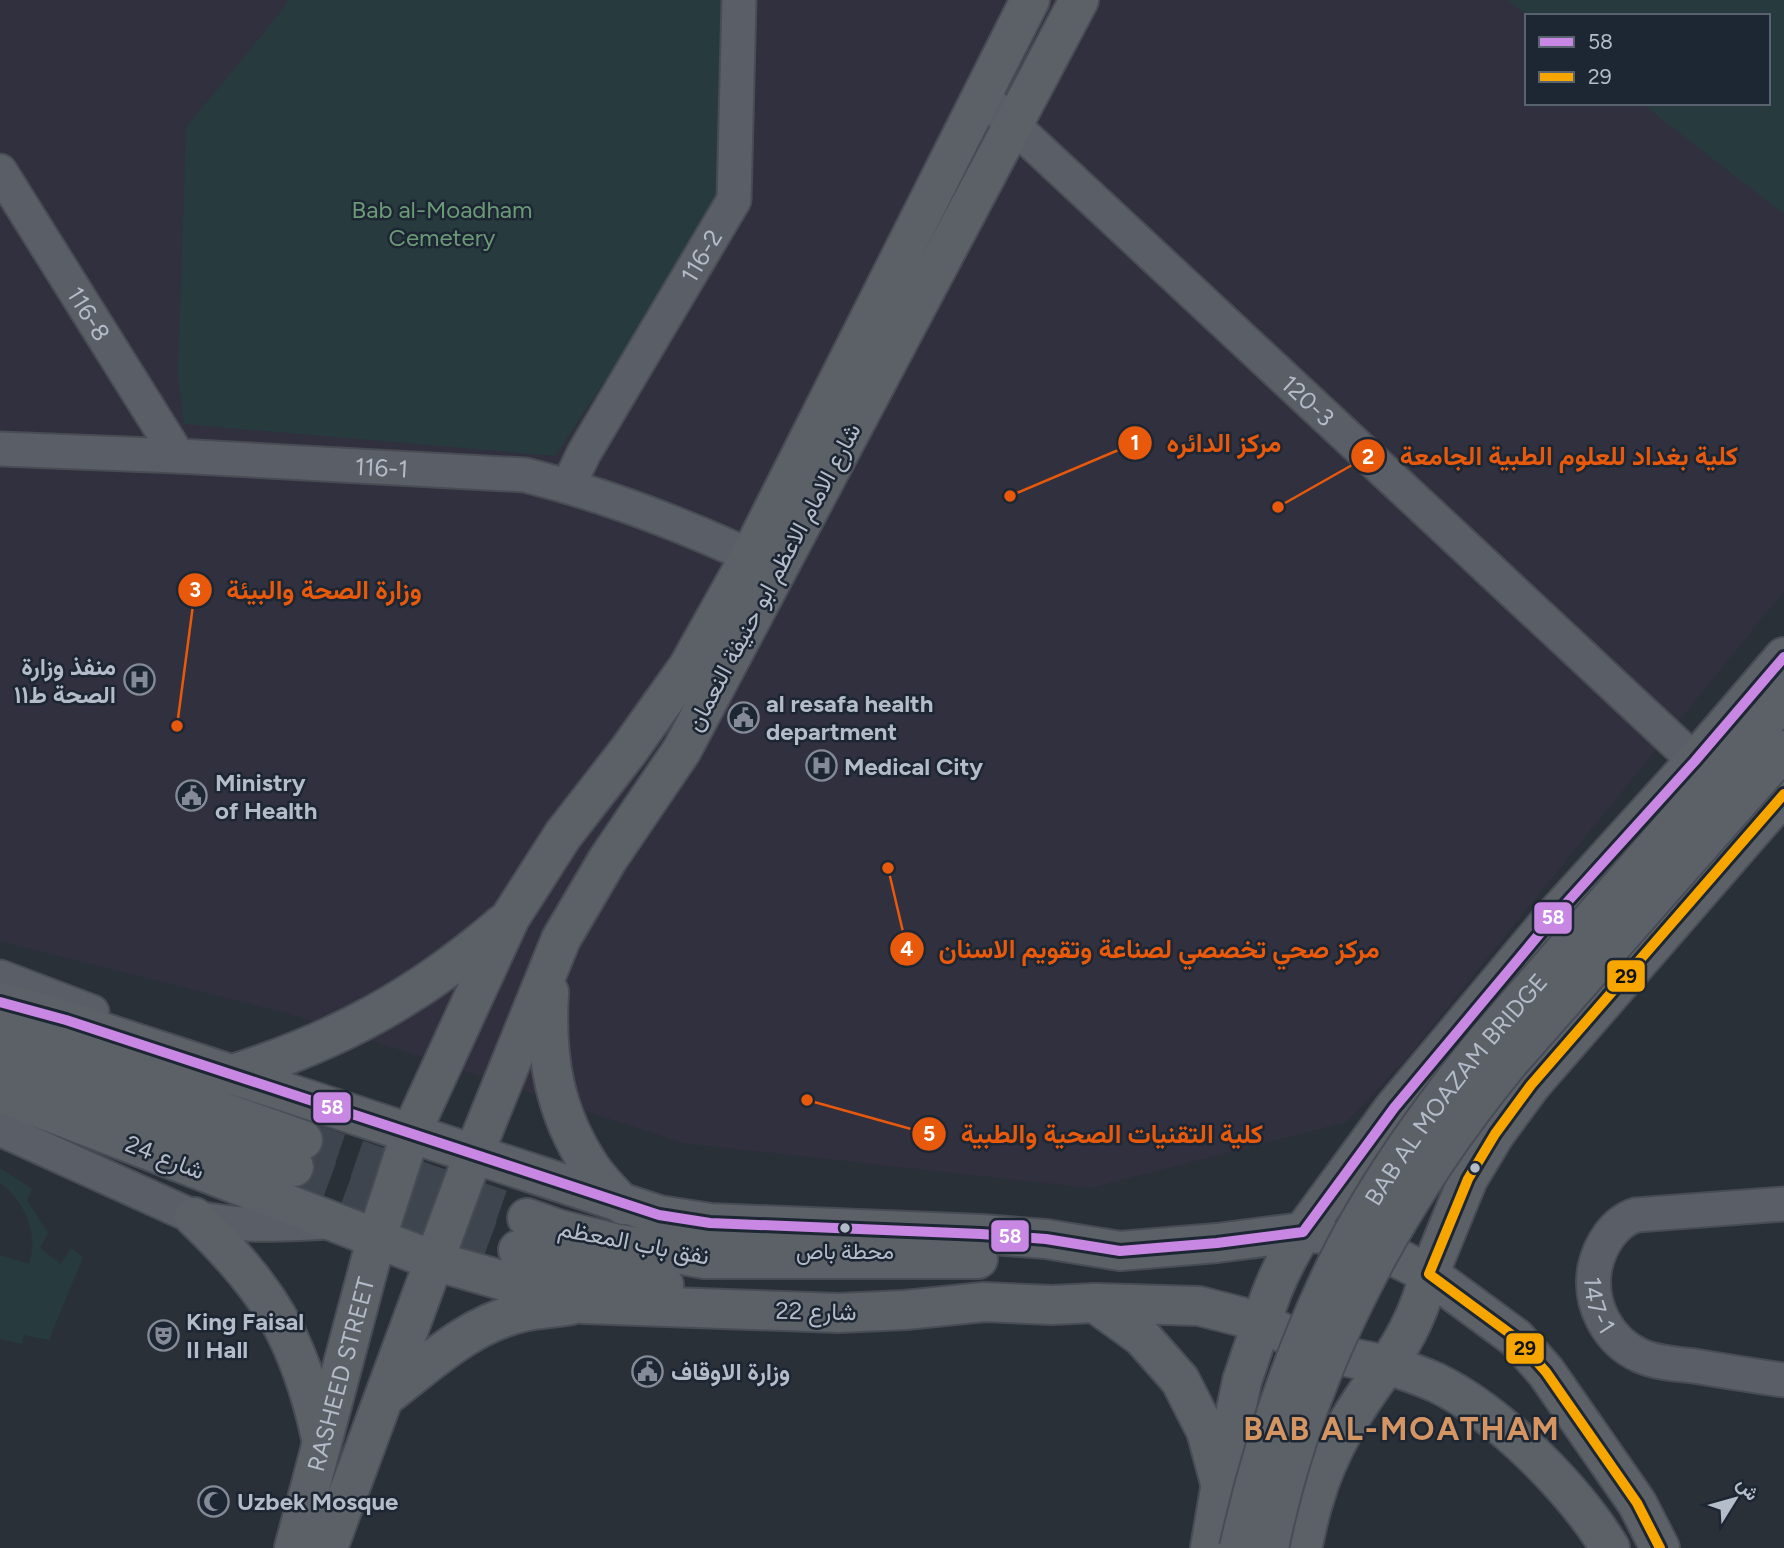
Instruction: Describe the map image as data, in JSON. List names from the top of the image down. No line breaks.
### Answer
{"streets":{"main road":["شارع الامام الاعظم ابو حنيفة النعمان","BAB AL MOAZAM BRIDGE","شارع 24","نفق باب المعظم","شارع 22","RASHEED STREET"],"street":["116-2","116-8","120-3","116-1","147-1"]},"crossings":[["116-2","116-1"],["116-8","116-1"],["120-3","شارع الامام الاعظم ابو حنيفة النعمان"],["116-1","شارع الامام الاعظم ابو حنيفة النعمان"],["شارع الامام الاعظم ابو حنيفة النعمان","RASHEED STREET"],["شارع 24","شارع 22"],["شارع 24","RASHEED STREET"],["نفق باب المعظم","شارع 22"],["شارع 22","RASHEED STREET"]],"districts":["BAB AL-MOATHAM"],"parks":["Bab al-Moadham Cemetery"],"places":{"other":["مركز الدائره","كلية بغداد للعلوم الطبية الجامعة","وزارة الصحة والبيئة","مركز صحي تخصصي لصناعة وتقويم الاسنان","كلية التقنيات الصحية والطبية","محطة باص"],"hospital":["منفذ وزارة الصحة ط١١","Medical City"],"public building":["al resafa health department","Ministry of Health","وزارة الاوقاف"],"theatre":["King Faisal II Hall"],"mosque":["Uzbek Mosque"]},"lines":["transit line 58","transit line 29"],"legend":["58","29"],"north":"top right"}
